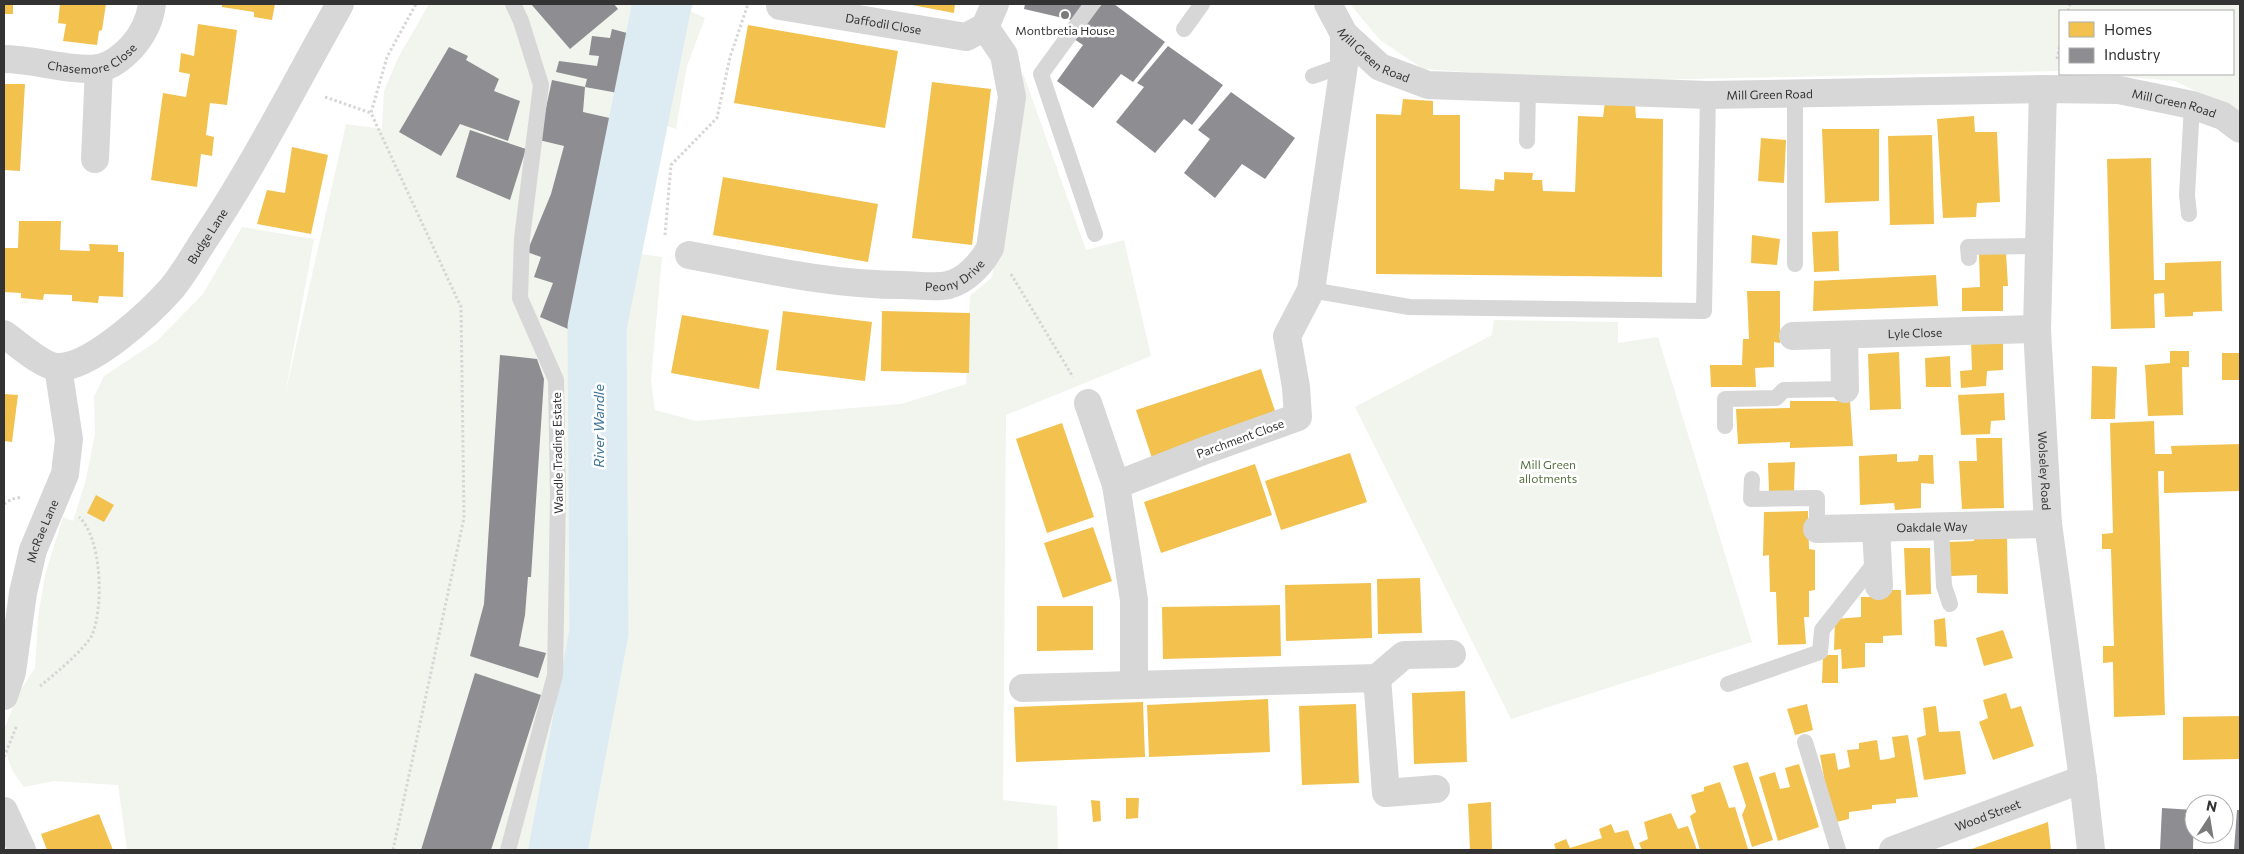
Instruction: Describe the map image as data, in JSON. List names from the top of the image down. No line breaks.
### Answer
{"streets":{"street":["Daffodil Close","Chasemore Close","Mill Green Road","Budge Lane","Peony Drive","Lyle Close","Parchment Close","Wolseley Road","Oakdale Way","McRae Lane","Wood Street"],"lane":["Wandle Trading Estate"]},"crossings":[["Daffodil Close","Peony Drive"],["Mill Green Road","Parchment Close"],["Mill Green Road","Wolseley Road"],["Budge Lane","McRae Lane"],["Lyle Close","Wolseley Road"],["Wolseley Road","Oakdale Way"],["Wolseley Road","Wood Street"]],"water":["River Wandle"],"parks":["Mill Green allotments"],"places":["Montbretia House"],"legend":["Homes","Industry"],"north":"top"}
